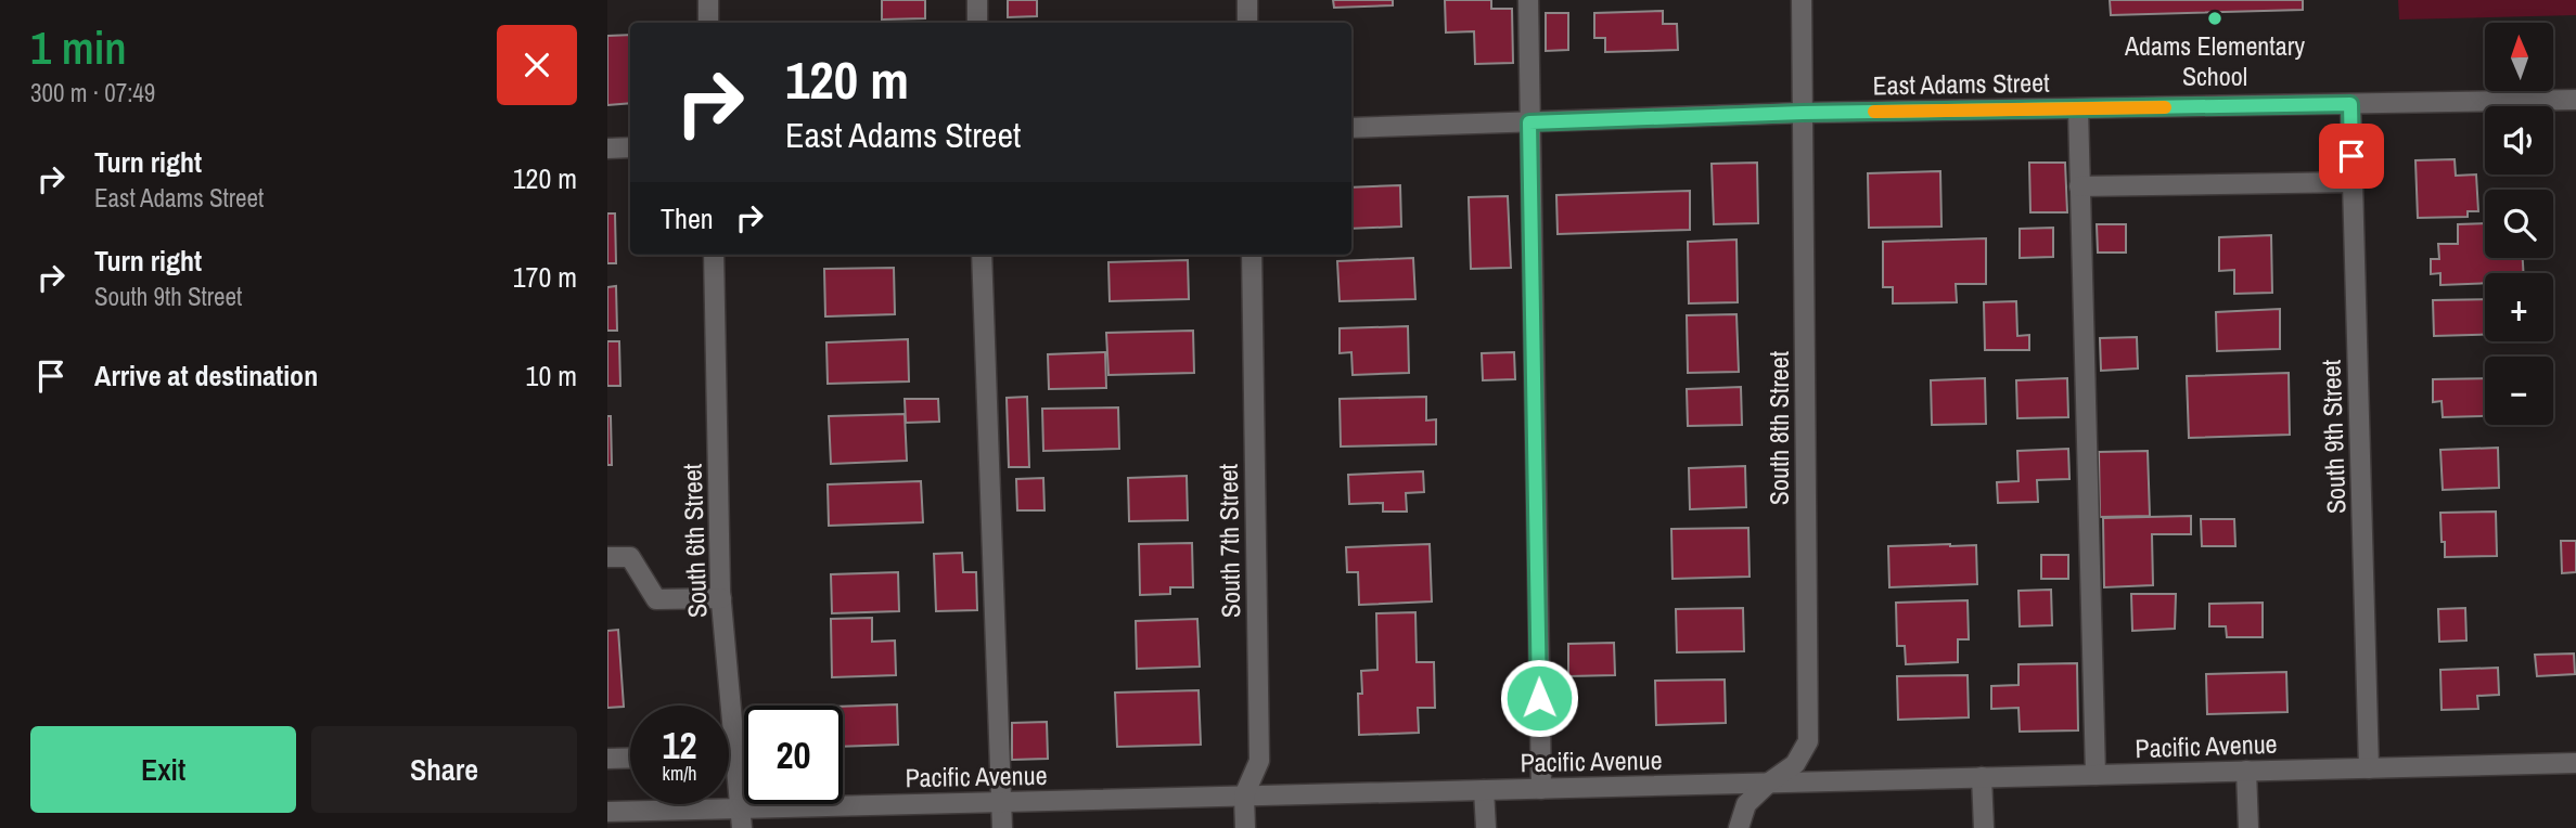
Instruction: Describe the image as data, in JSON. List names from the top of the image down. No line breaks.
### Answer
{"streets":{"street":["East Adams Street","South 8th Street","South 9th Street","South 6th Street","South 7th Street","Pacific Avenue"]},"crossings":[["East Adams Street","South 8th Street"],["East Adams Street","South 9th Street"],["South 8th Street","Pacific Avenue"],["South 9th Street","Pacific Avenue"],["South 6th Street","Pacific Avenue"],["South 7th Street","Pacific Avenue"]],"places":["Adams Elementary School"],"north":"top","page":{"heading":["1 min","300 m · 07:49"],"map_buttons":["+","−"],"turn":["120 m","East Adams Street"],"list":[{"name":"Turn right","note":"East Adams Street","value":"120 m"},{"name":"Turn right","note":"South 9th Street","value":"170 m"},{"name":"Arrive at destination","value":"10 m"}],"then":"Then","speed":"12 km/h","limit":"20","buttons":["Exit","Share"]}}
